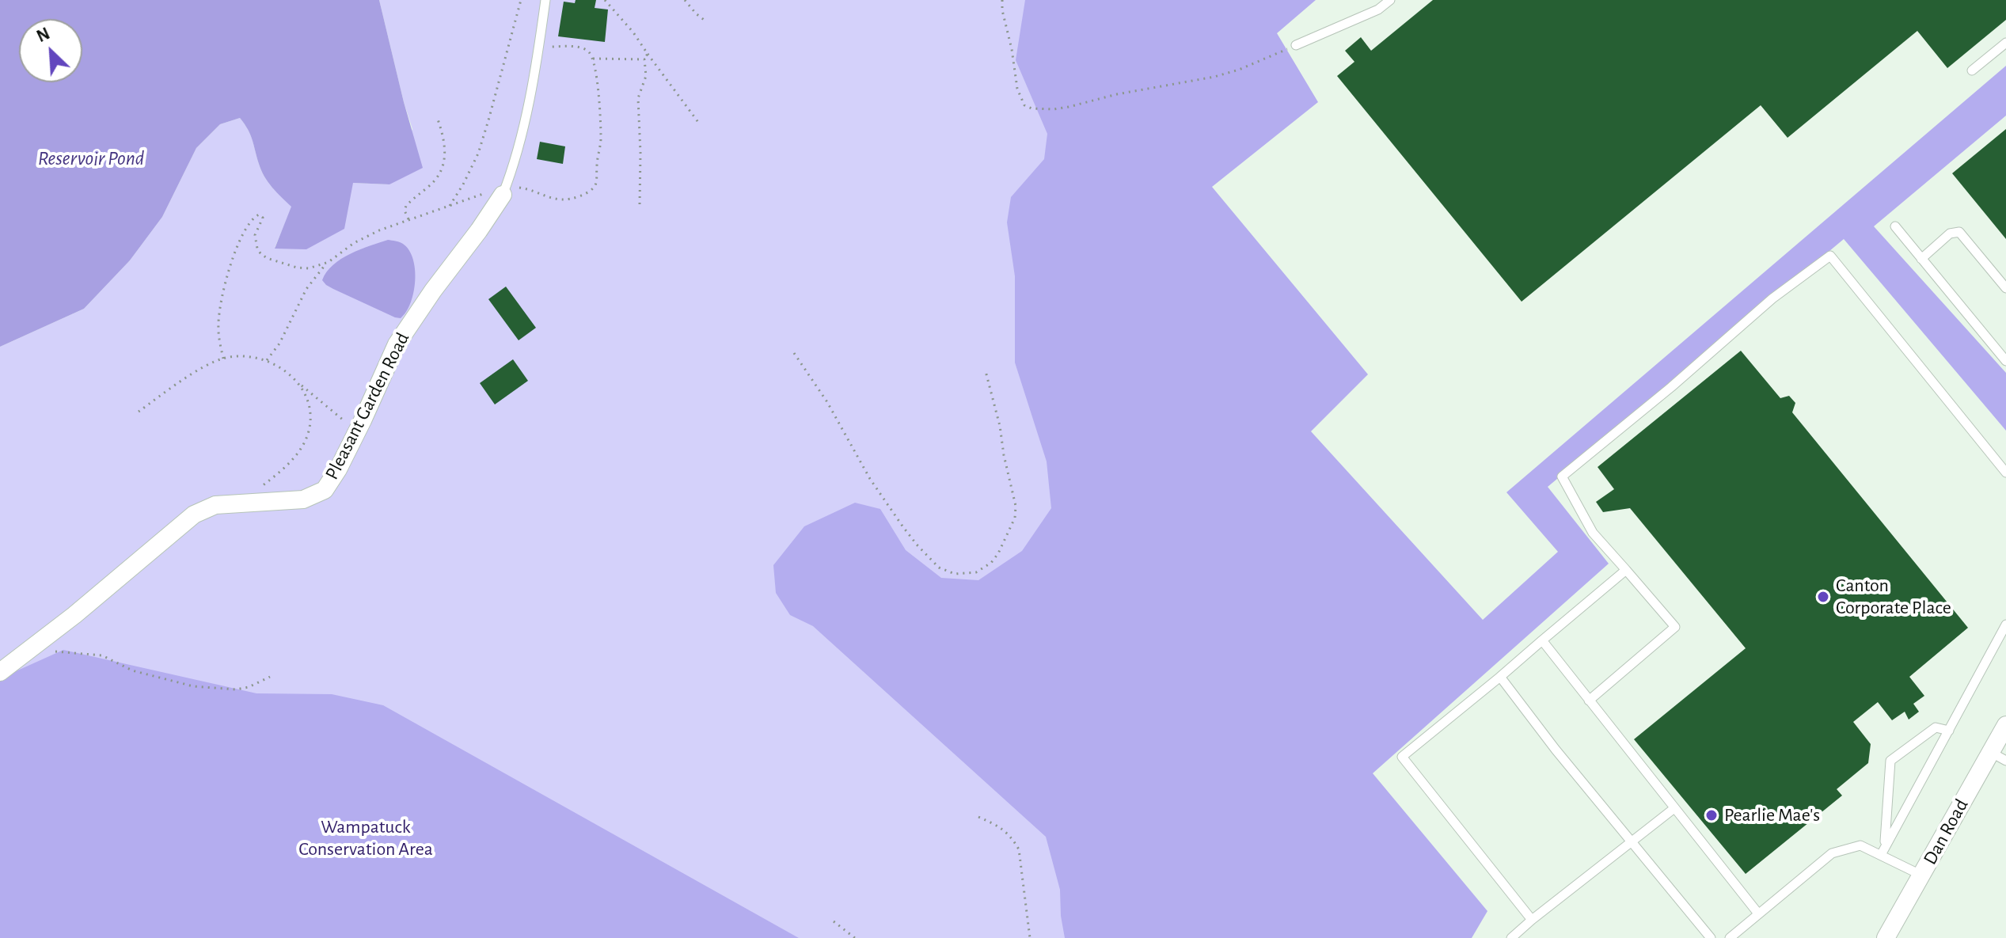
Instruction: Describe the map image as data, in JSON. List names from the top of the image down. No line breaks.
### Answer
{"streets":{"street":["Pleasant Garden Road","Dan Road"]},"water":["Reservoir Pond"],"parks":["Wampatuck Conservation Area"],"places":["Canton Corporate Place","Pearlie Mae's"],"north":"top left"}
